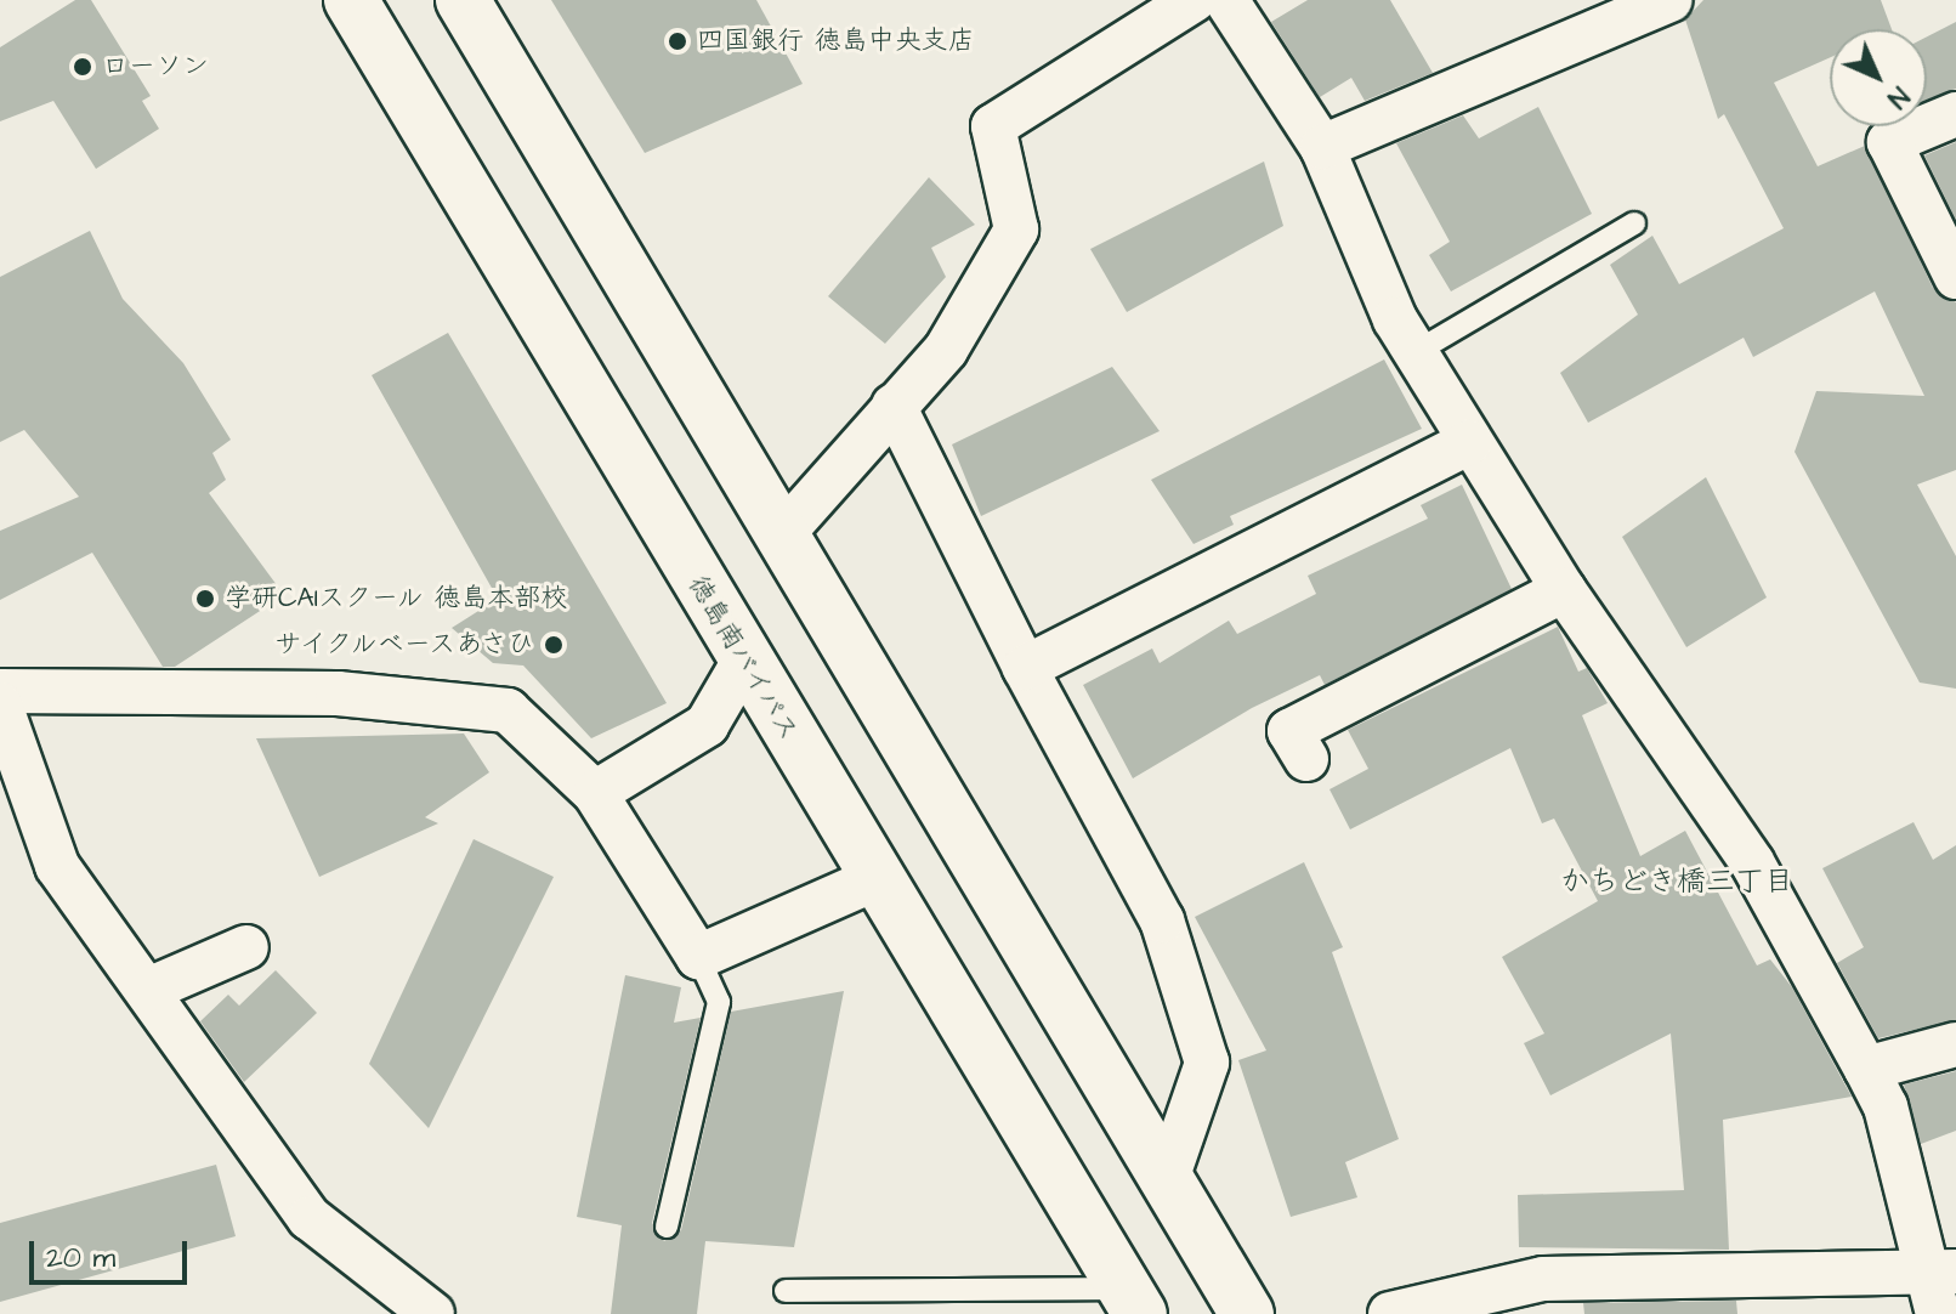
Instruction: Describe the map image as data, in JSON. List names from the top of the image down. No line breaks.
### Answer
{"streets":{"highway":["徳島南バイパス"]},"districts":["かちどき橋三丁目"],"places":["四国銀行 徳島中央支店","ローソン","学研CAIスクール 徳島本部校","サイクルベースあさひ"],"scale_bar":"20 m","north":"bottom right"}
